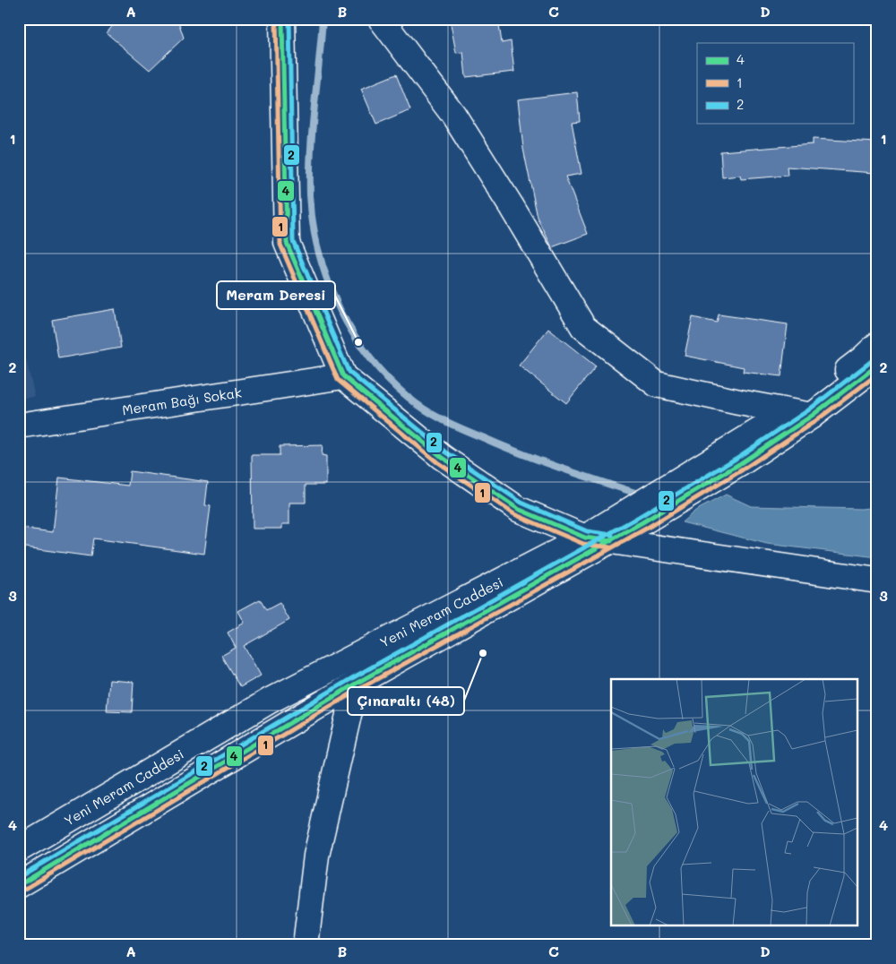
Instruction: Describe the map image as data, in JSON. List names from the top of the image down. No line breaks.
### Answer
{"streets":{"street":["Meram Bağı Sokak","Yeni Meram Caddesi"]},"places":["Meram Deresi","Çınaraltı (48)"],"lines":["transit line 4","transit line 1","transit line 2"],"legend":["4","1","2"],"grid":{"columns":["A","B","C","D"],"rows":["1","2","3","4"]}}
